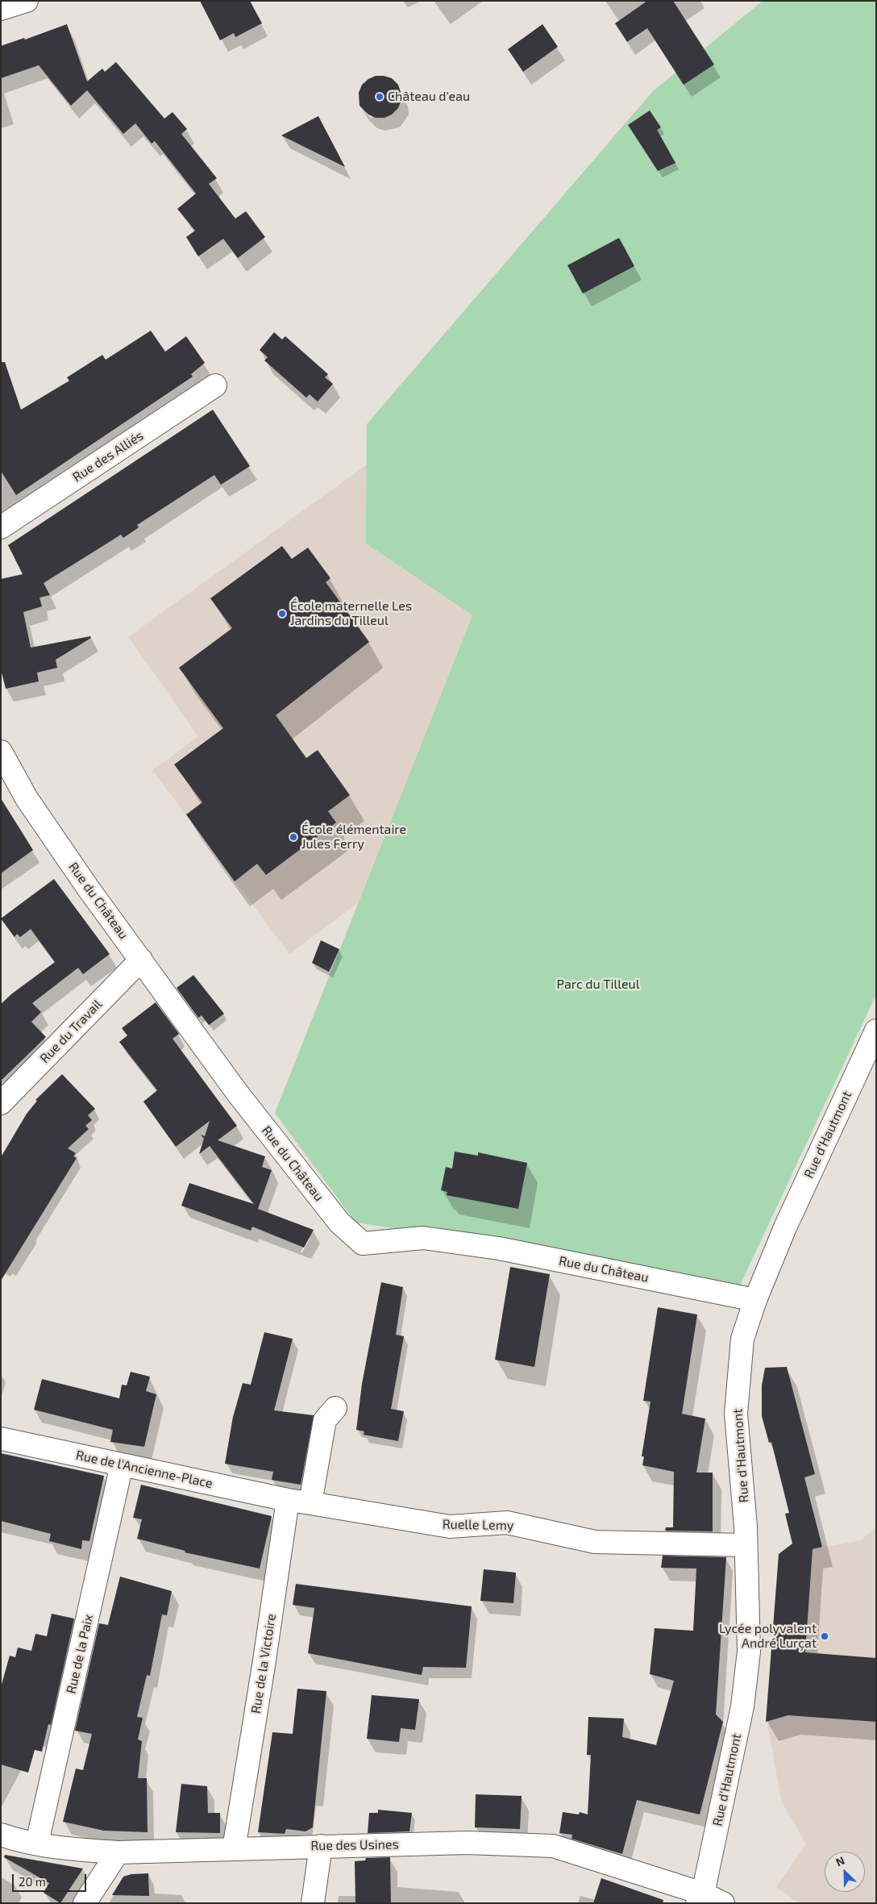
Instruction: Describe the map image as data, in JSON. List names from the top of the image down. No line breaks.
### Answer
{"streets":{"street":["Rue des Alliés","Rue du Château","Rue du Travail","Rue d'Hautmont","Rue de l'Ancienne-Place","Ruelle Lemy","Rue de la Paix","Rue de la Victoire","Rue des Usines"]},"crossings":[["Rue du Château","Rue du Travail"],["Rue du Château","Rue d'Hautmont"],["Rue d'Hautmont","Ruelle Lemy"],["Rue d'Hautmont","Rue des Usines"],["Rue de l'Ancienne-Place","Rue de la Paix"],["Rue de l'Ancienne-Place","Rue de la Victoire"],["Rue de la Paix","Rue des Usines"],["Rue de la Victoire","Rue des Usines"]],"parks":["Parc du Tilleul"],"places":["Château d'eau","École maternelle Les Jardins du Tilleul","École élémentaire Jules Ferry","Lycée polyvalent André Lurçat"],"scale_bar":"20 m","north":"top left"}
